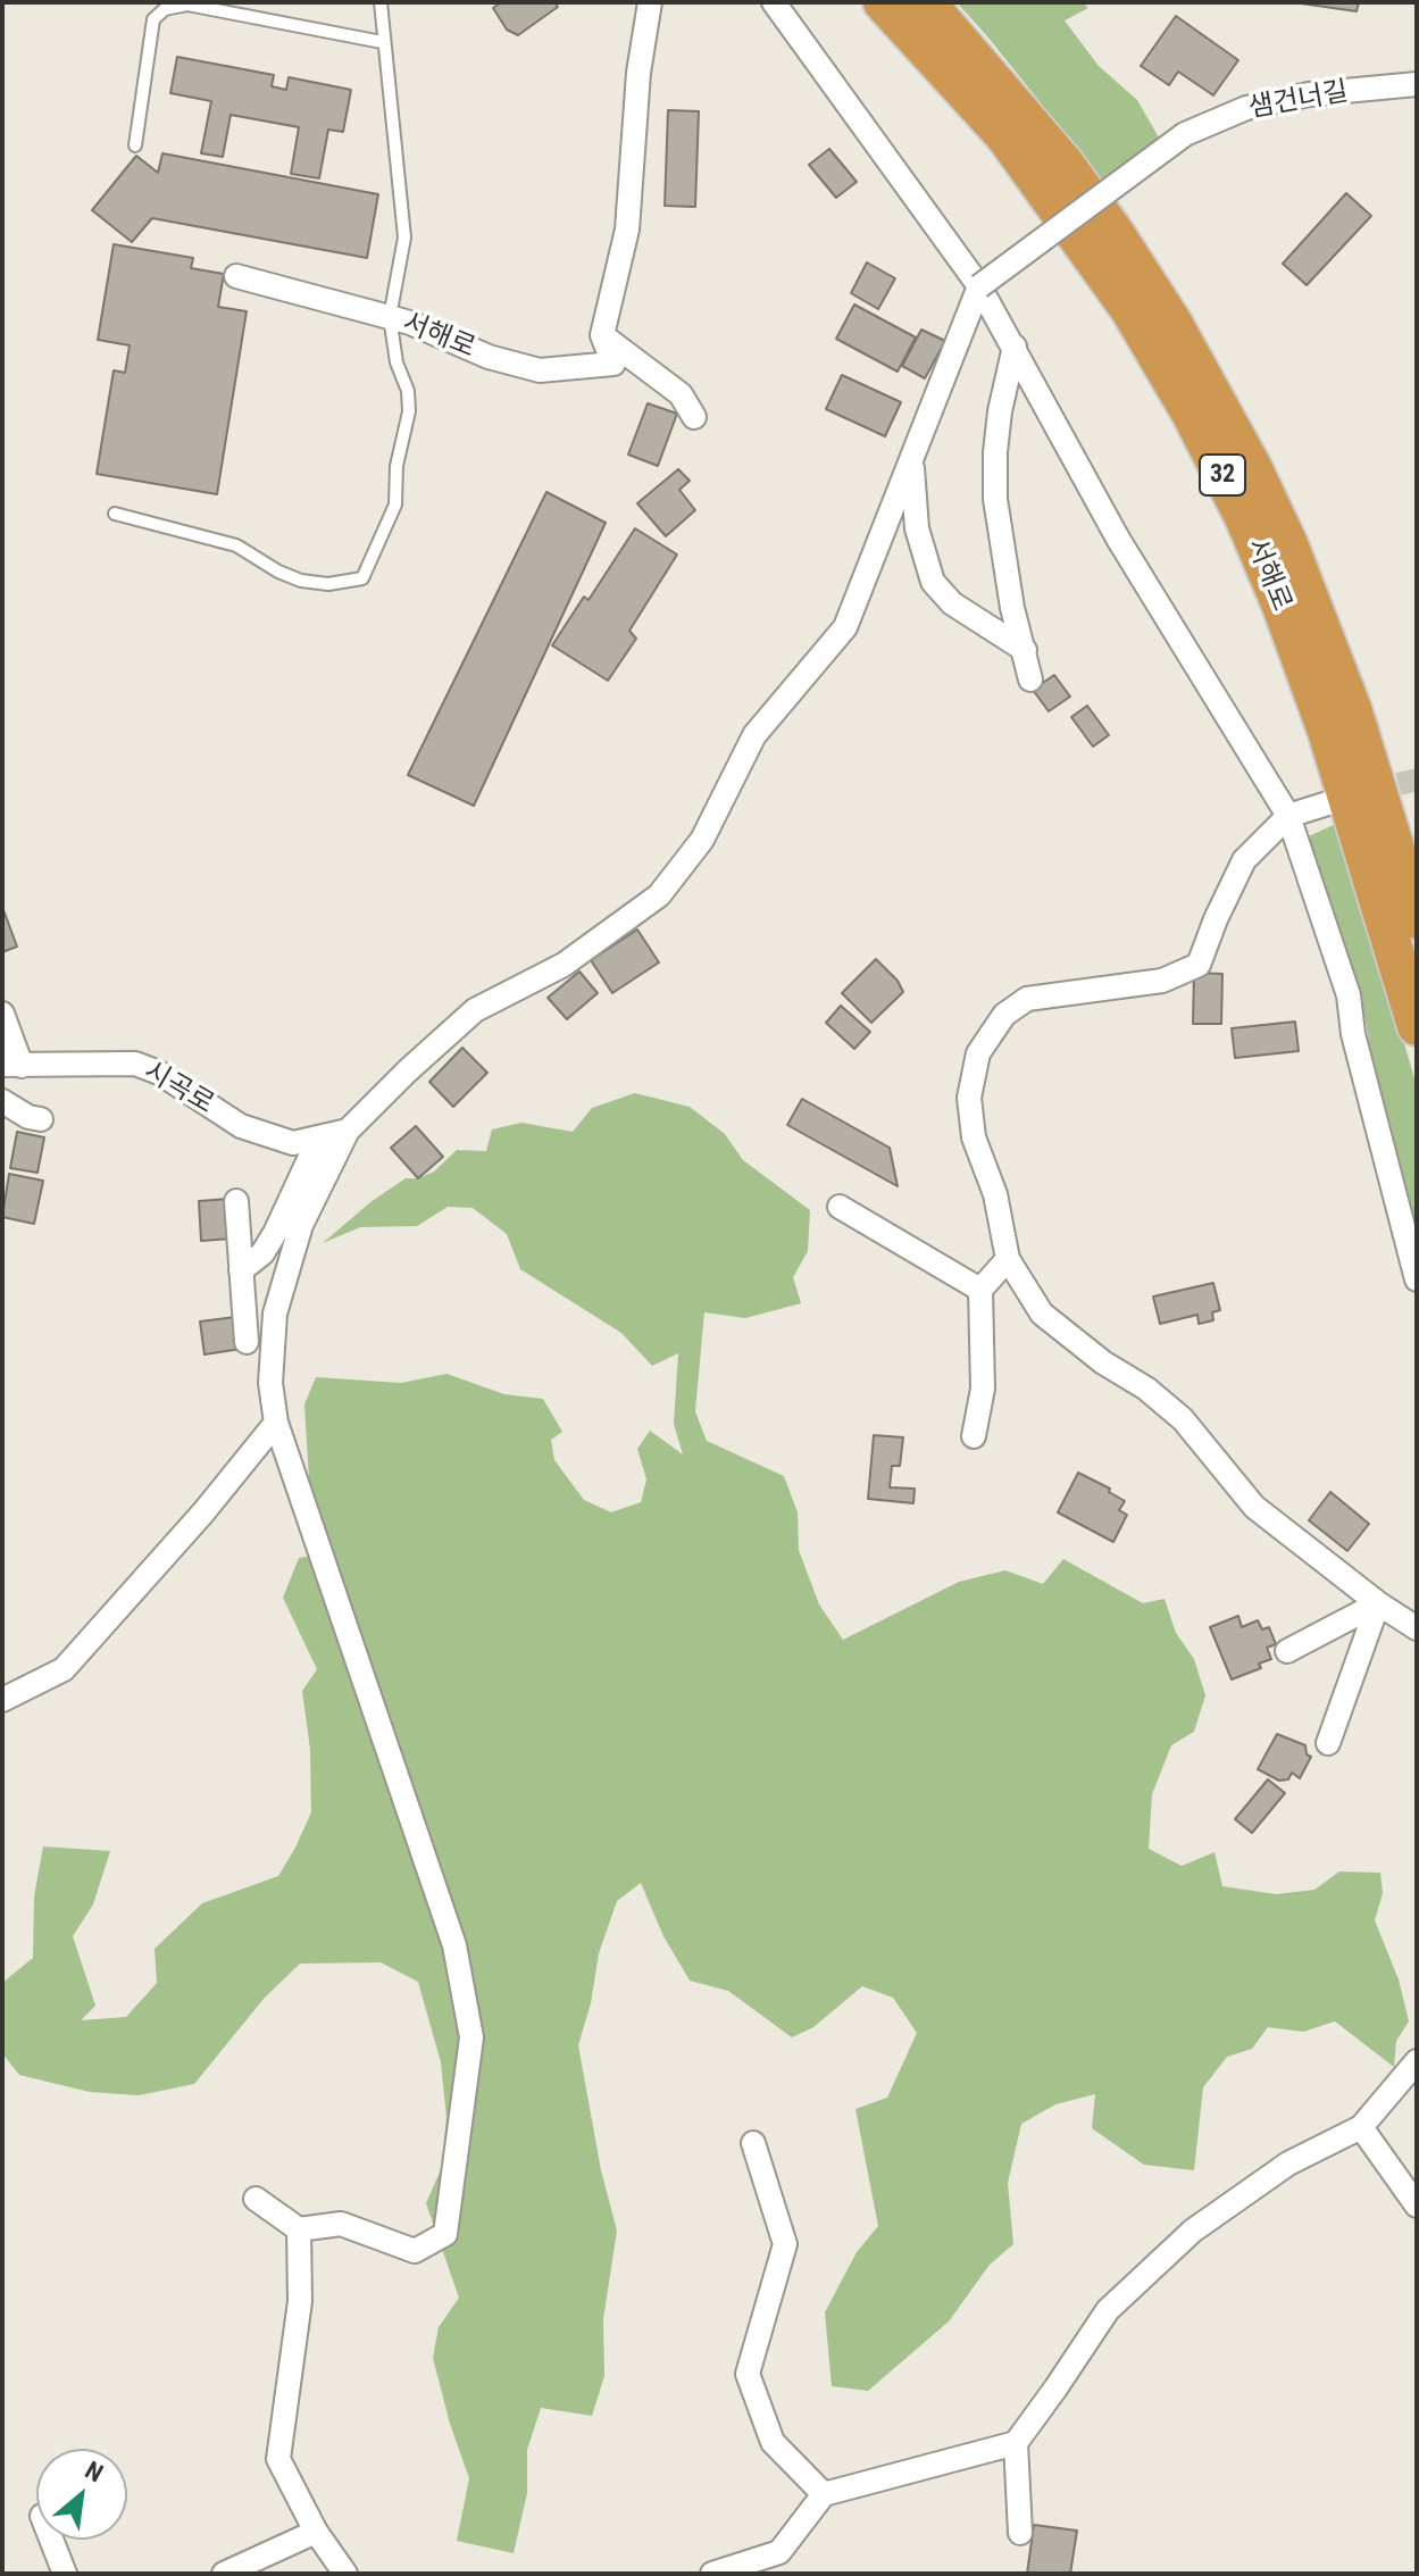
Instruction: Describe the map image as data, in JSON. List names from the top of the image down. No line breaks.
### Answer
{"streets":{"highway":["서해로","32"],"street":["샘건너길","시곡로"]},"north":"top right"}
